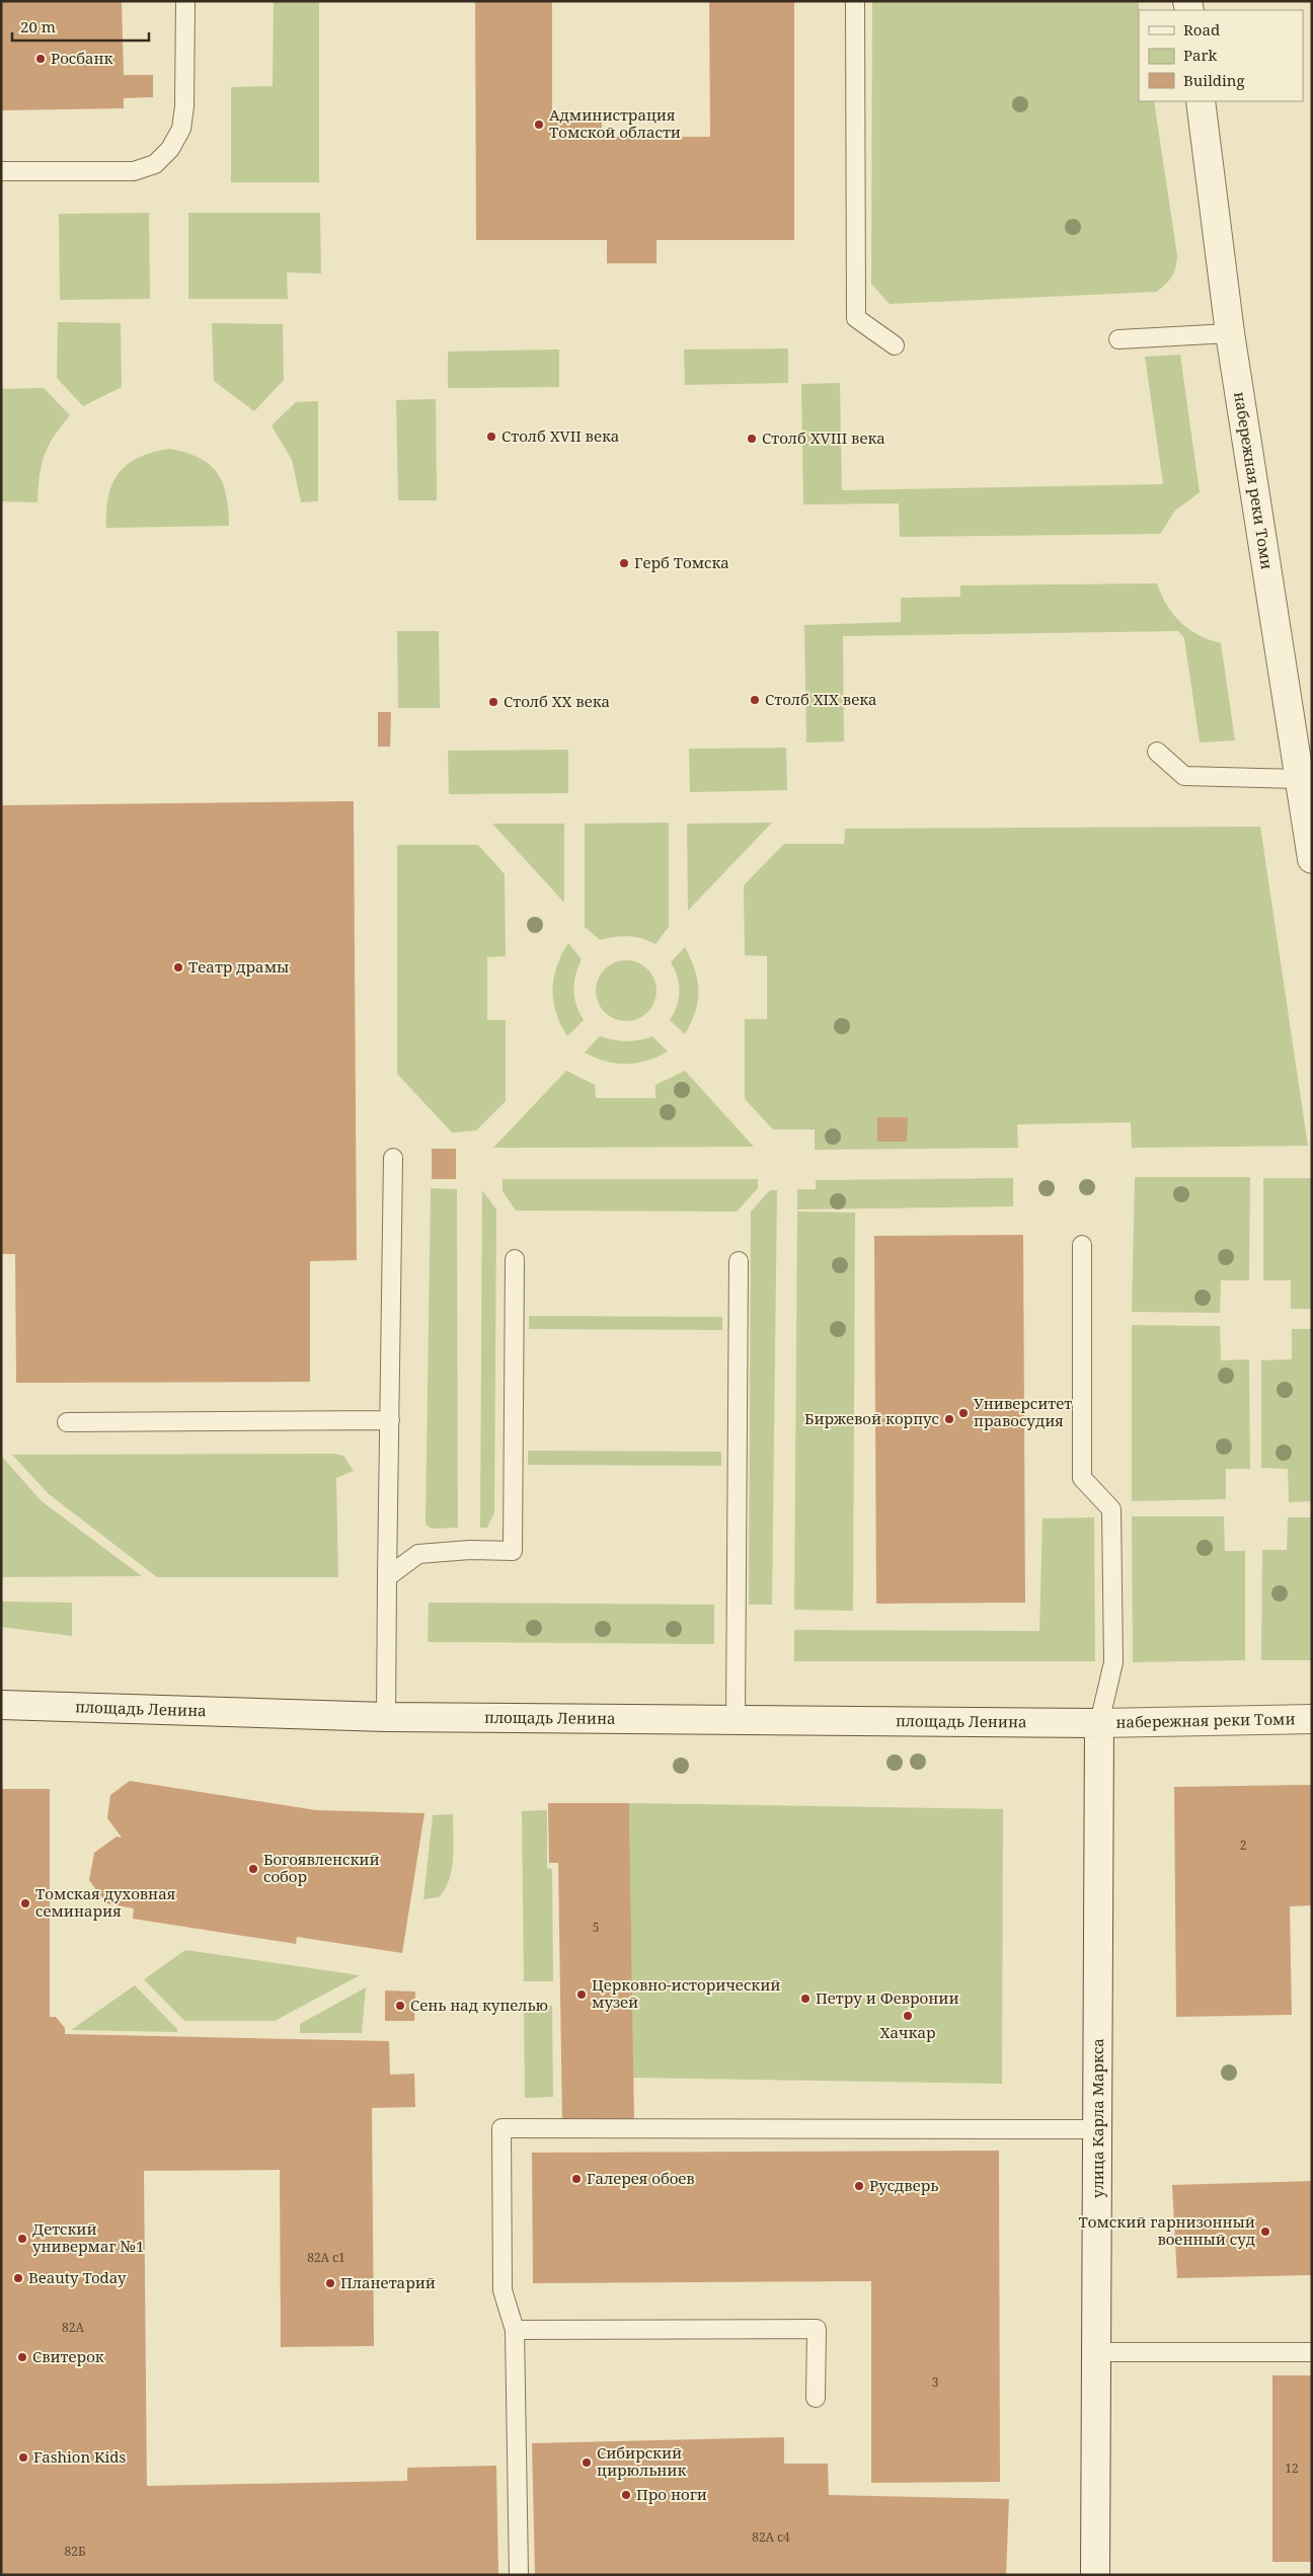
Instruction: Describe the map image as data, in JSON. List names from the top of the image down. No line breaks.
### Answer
{"streets":{"street":["набережная реки Томи","площадь Ленина","улица Карла Маркса"]},"crossings":[["набережная реки Томи","площадь Ленина"],["набережная реки Томи","улица Карла Маркса"],["площадь Ленина","улица Карла Маркса"]],"places":["Росбанк","Администрация Томской области","Столб XVII века","Столб XVIII века","Герб Томска","Столб XIX века","Столб XX века","Театр драмы","Университет правосудия","Биржевой корпус","Богоявленский собор","Томская духовная семинария","Церковно-исторический музей","Петру и Февронии","Сень над купелью","Хачкар","Галерея обоев","Русдверь","Томский гарнизонный военный суд","Детский универмаг №1","Beauty Today","Планетарий","Свитерок","Fashion Kids","Сибирский цирюльник","Про ноги"],"house_numbers":["2","5","82А с1","82А","3","12","82А с4","82Б"],"legend":["Road","Park","Building"],"scale_bar":"20 m"}
